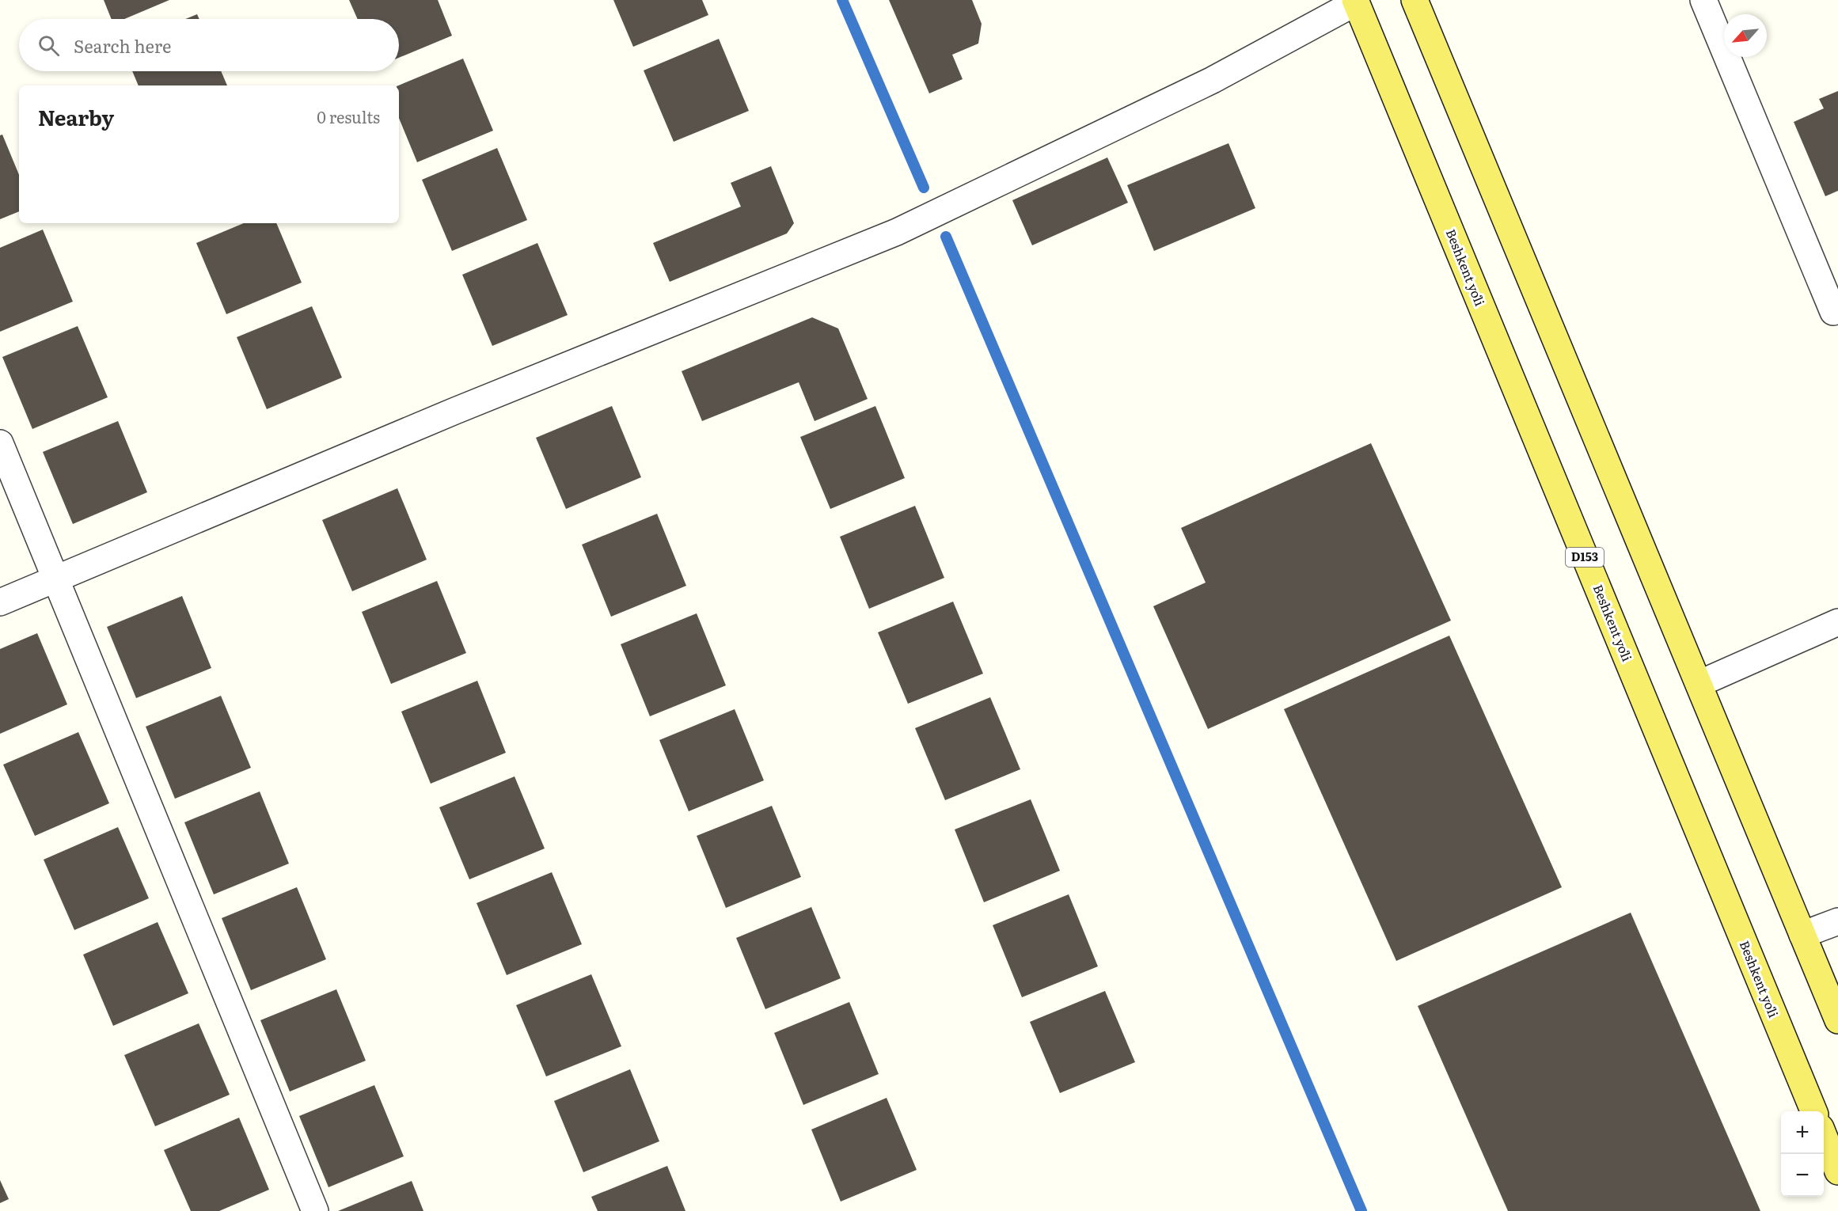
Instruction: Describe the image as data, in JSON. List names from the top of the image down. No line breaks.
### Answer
{"streets":{"main road":["Beshkent yoʻli","D153"]},"north":"bottom left","page":{"search":"Search here","heading":["Nearby","0 results"],"map_buttons":["+","−"]}}
